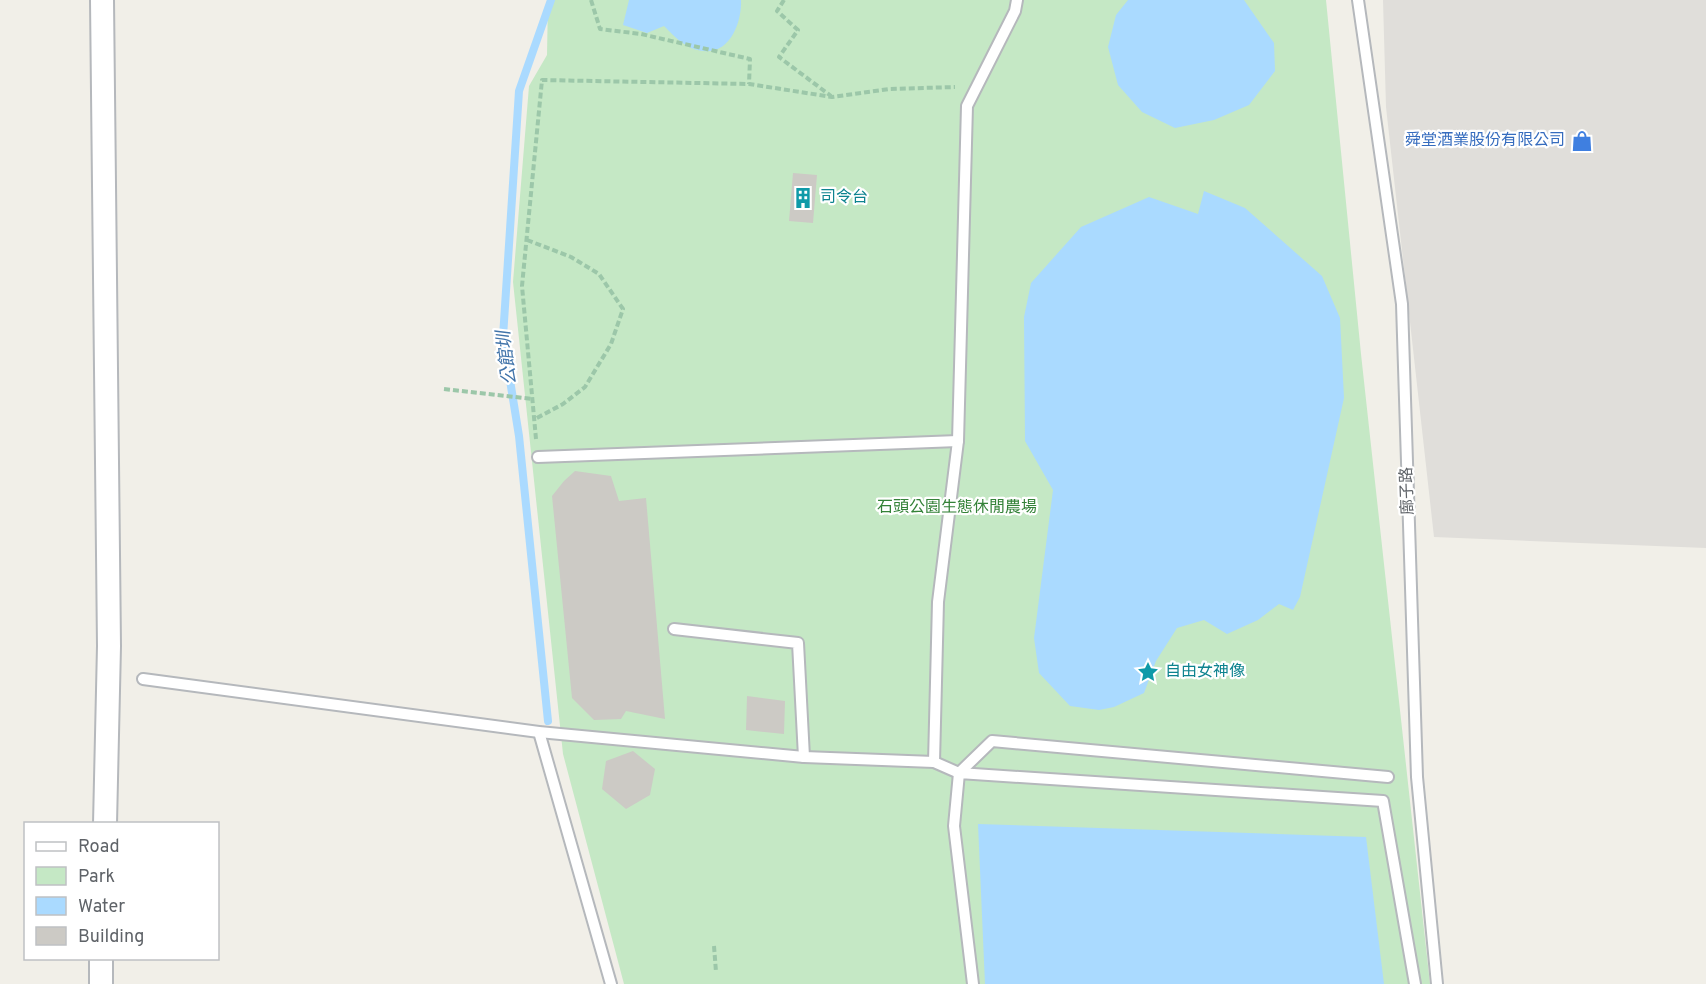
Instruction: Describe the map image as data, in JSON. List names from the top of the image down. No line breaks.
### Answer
{"streets":{"lane":["廍子路"]},"water":["公館圳"],"parks":["石頭公園生態休閒農場"],"places":{"shop":["舜堂酒業股份有限公司"],"building":["司令台"],"place":["自由女神像"]},"legend":["Road","Park","Water","Building"]}
